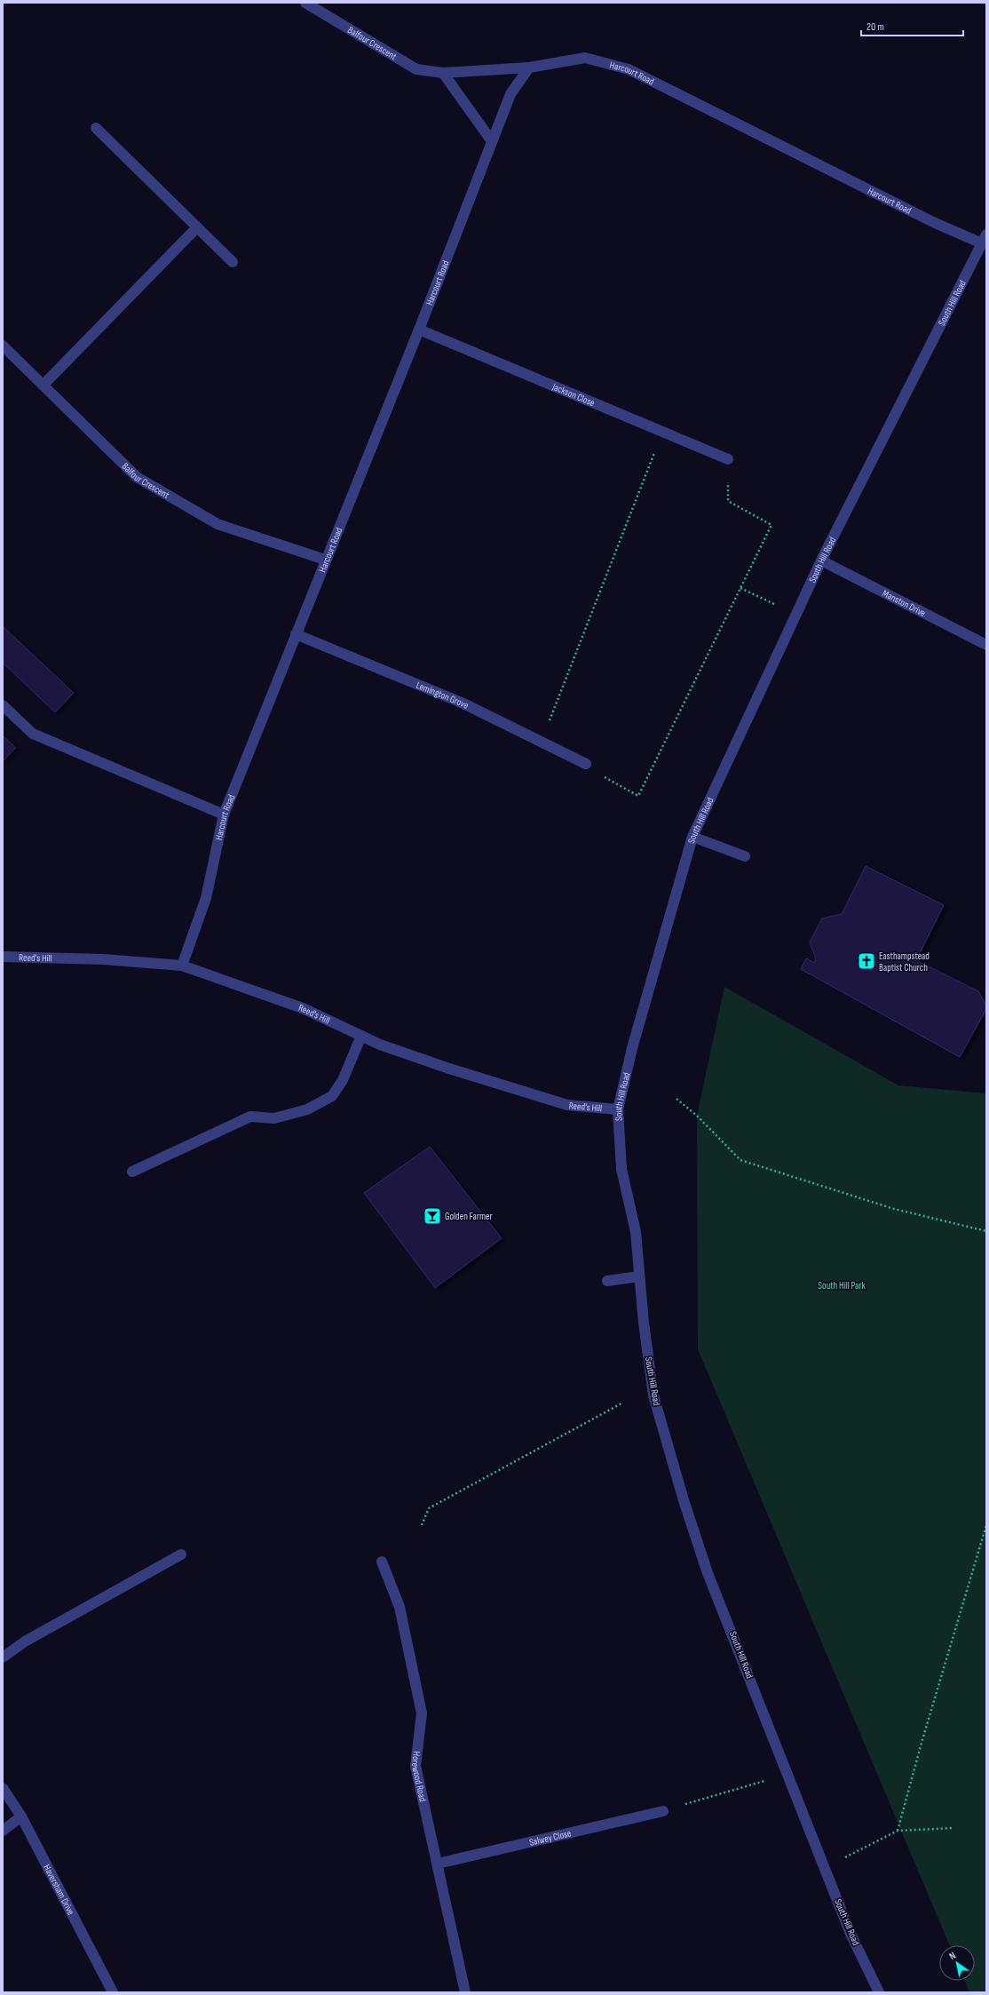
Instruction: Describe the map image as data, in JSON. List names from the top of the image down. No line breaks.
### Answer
{"streets":{"street":["Balfour Crescent","Harcourt Road","South Hill Road","Jackson Close","Manston Drive","Lemington Grove","Reed's Hill","Horewood Road","Salwey Close","Haversham Drive"]},"crossings":[["Balfour Crescent","Harcourt Road"],["Harcourt Road","South Hill Road"],["Harcourt Road","Jackson Close"],["Harcourt Road","Lemington Grove"],["Harcourt Road","Reed's Hill"],["South Hill Road","Manston Drive"],["South Hill Road","Reed's Hill"],["Horewood Road","Salwey Close"]],"parks":["South Hill Park"],"places":{"church":["Easthampstead Baptist Church"],"bar":["Golden Farmer"]},"scale_bar":"20 m","north":"top left"}
